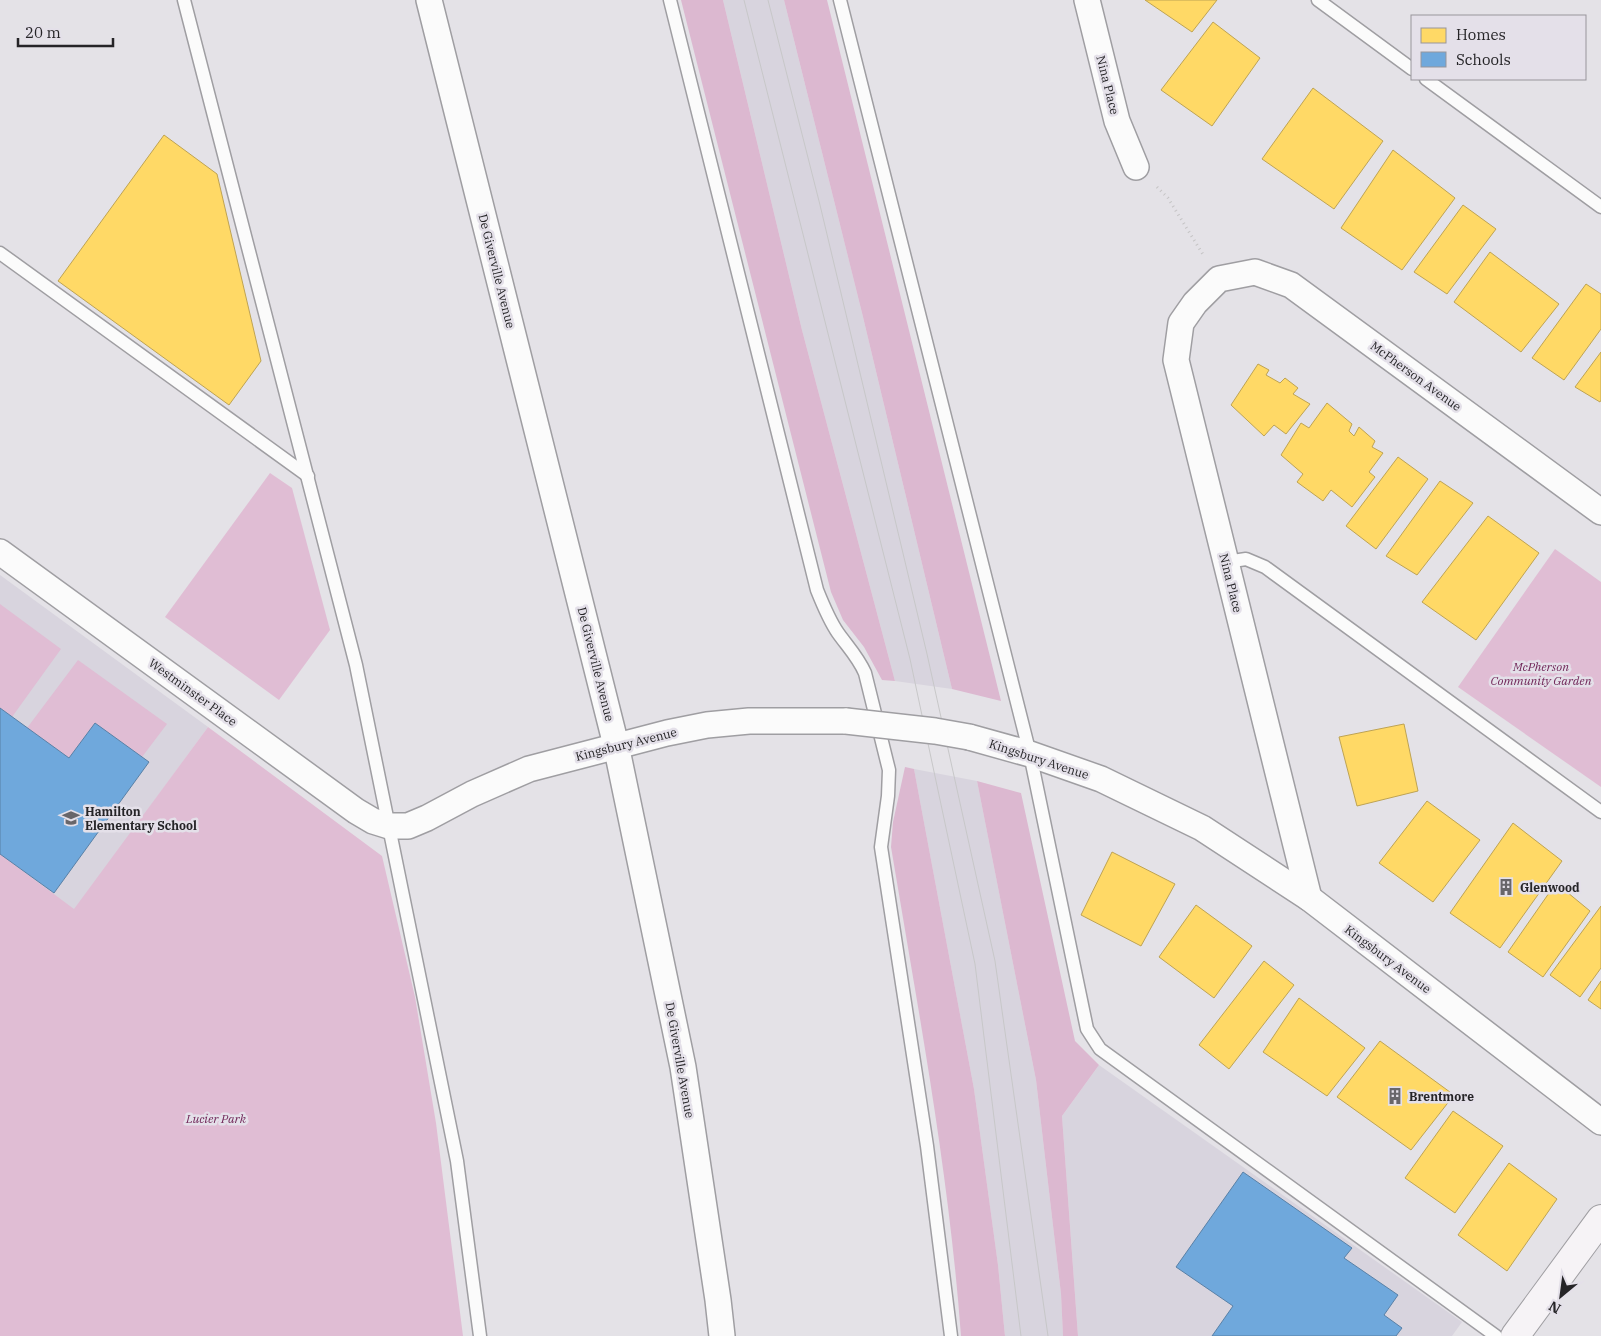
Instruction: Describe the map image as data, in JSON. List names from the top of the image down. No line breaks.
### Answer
{"streets":{"street":["Nina Place","De Giverville Avenue","McPherson Avenue","Westminster Place","Kingsbury Avenue"]},"crossings":[["Nina Place","McPherson Avenue"],["Nina Place","Kingsbury Avenue"],["De Giverville Avenue","Kingsbury Avenue"],["Westminster Place","Kingsbury Avenue"]],"parks":["McPherson Community Garden","Lucier Park"],"places":{"school or university":["Hamilton Elementary School"],"building":["Glenwood","Brentmore"]},"legend":["Homes","Schools"],"scale_bar":"20 m","north":"bottom left"}
